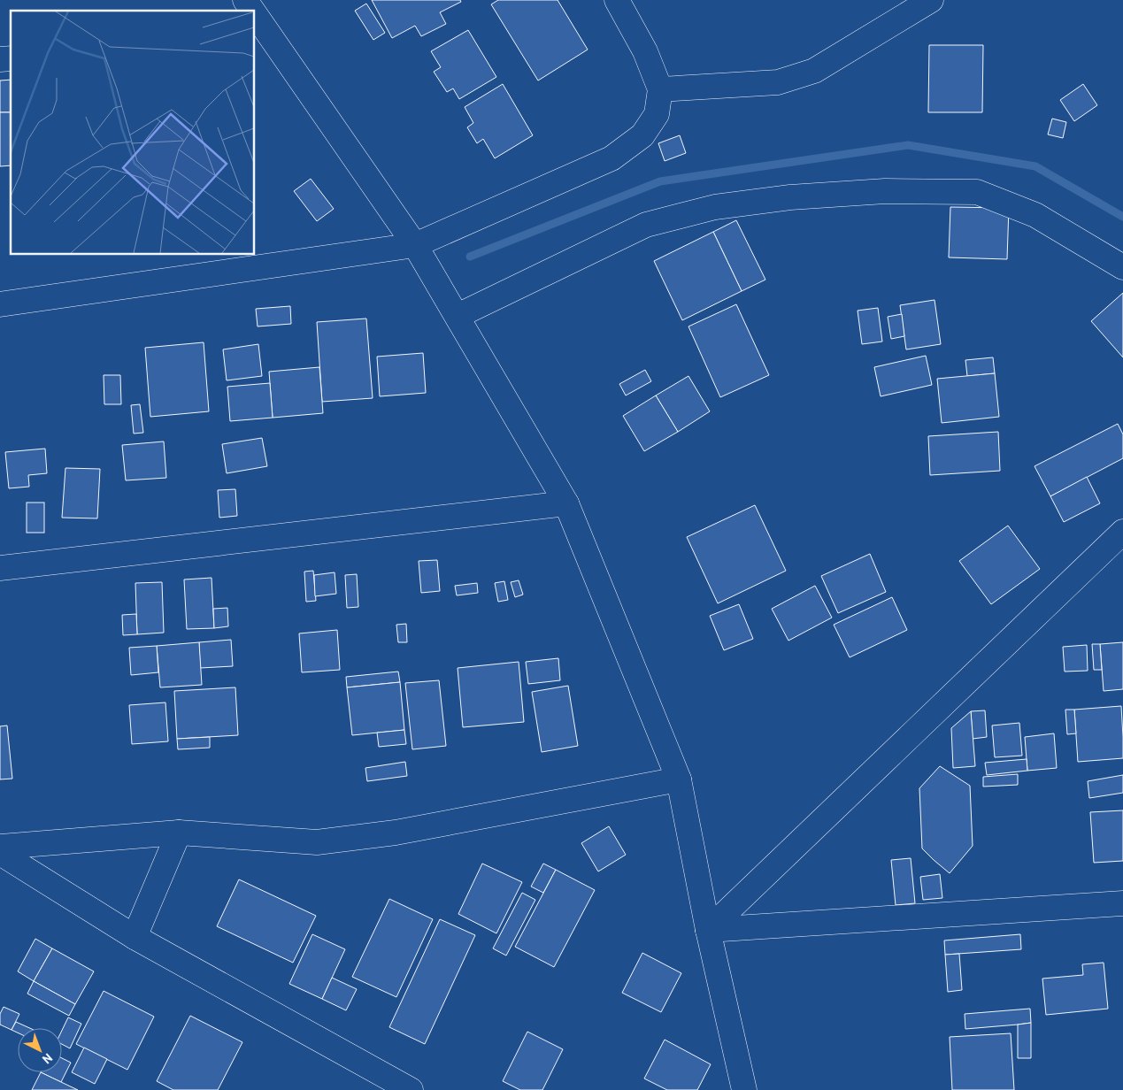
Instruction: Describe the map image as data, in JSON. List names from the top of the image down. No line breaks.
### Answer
{"north":"bottom right"}
